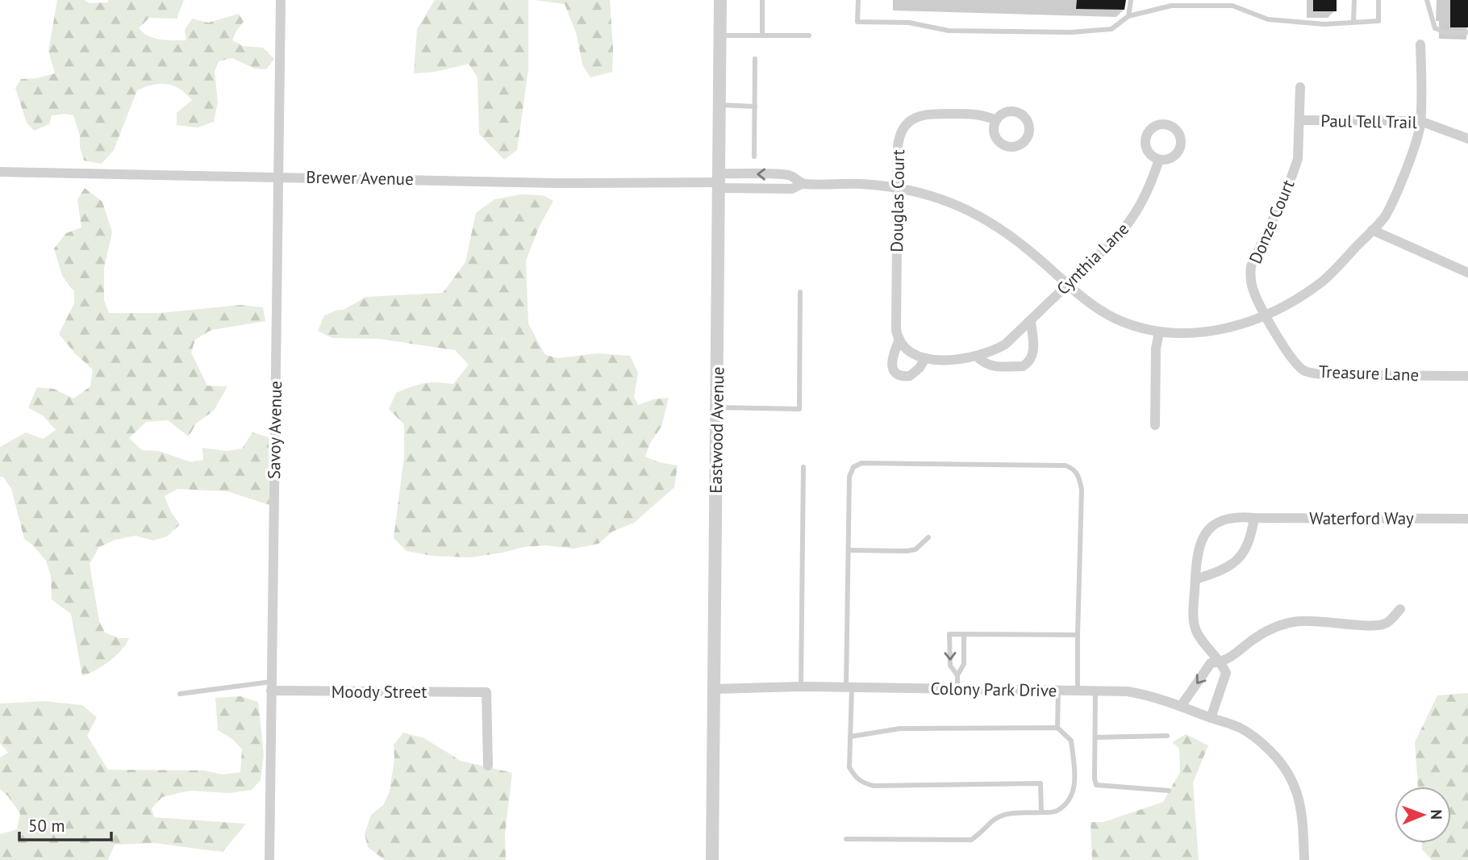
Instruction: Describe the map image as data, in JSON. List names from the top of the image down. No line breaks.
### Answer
{"streets":{"street":["Paul Tell Trail","Brewer Avenue","Douglas Court","Donze Court","Cynthia Lane","Treasure Lane","Savoy Avenue","Eastwood Avenue","Waterford Way","Colony Park Drive","Moody Street"]},"crossings":[["Paul Tell Trail","Donze Court"],["Brewer Avenue","Savoy Avenue"],["Brewer Avenue","Eastwood Avenue"],["Donze Court","Treasure Lane"],["Savoy Avenue","Moody Street"],["Eastwood Avenue","Colony Park Drive"]],"scale_bar":"50 m","north":"right"}
